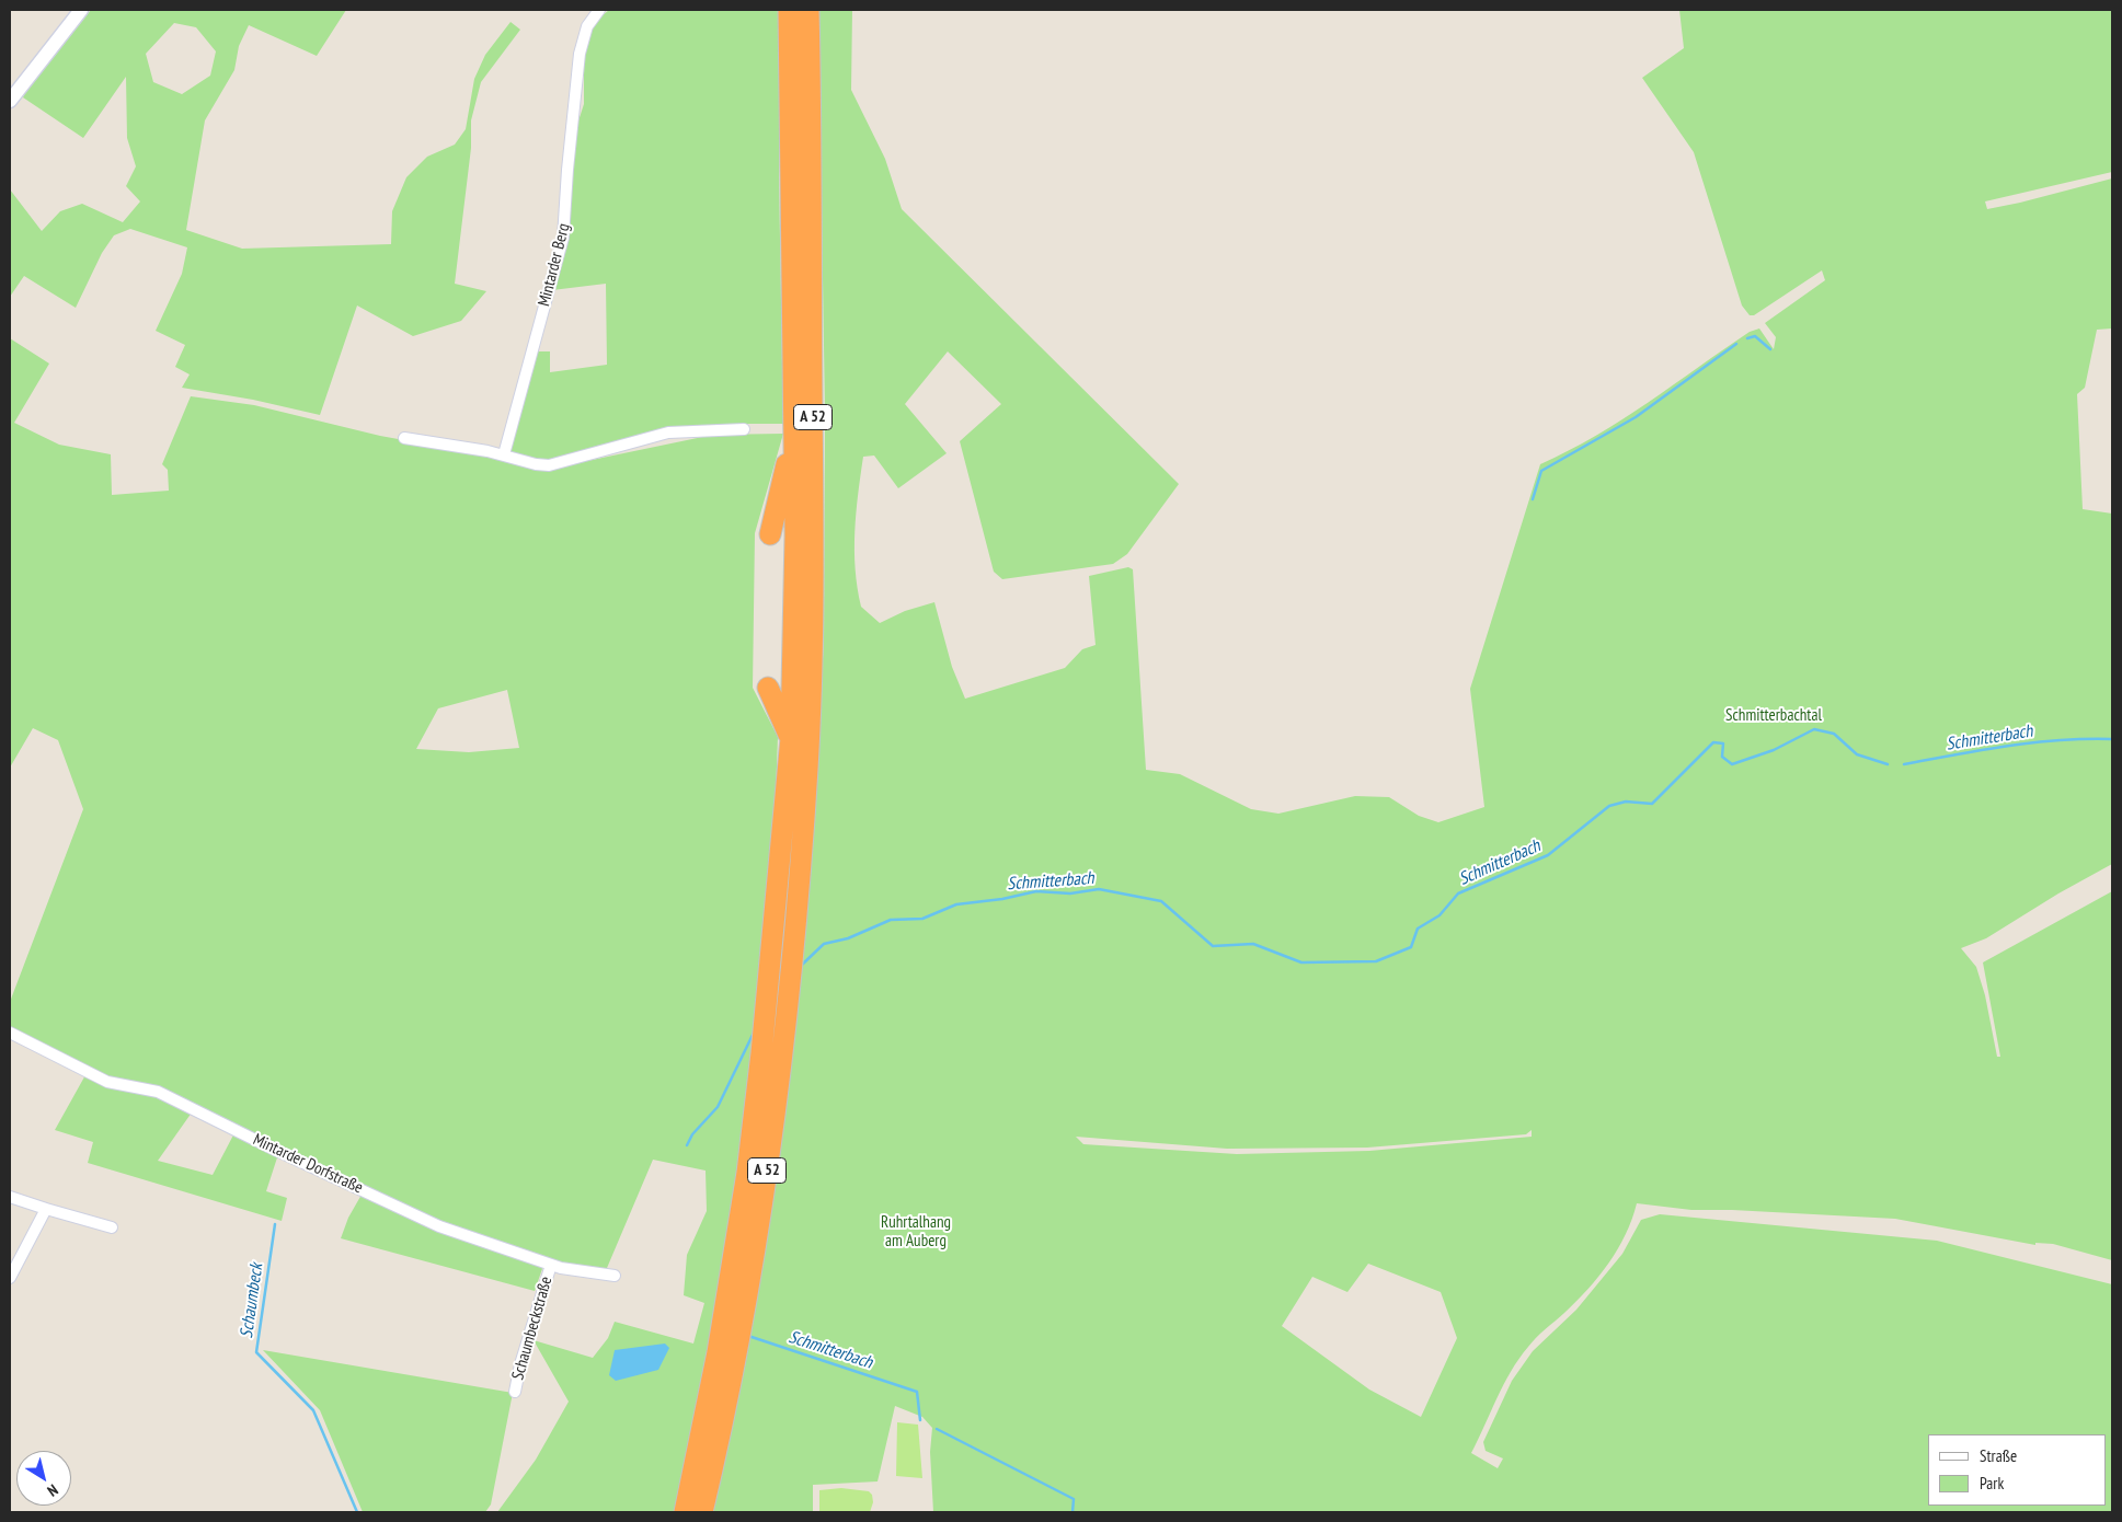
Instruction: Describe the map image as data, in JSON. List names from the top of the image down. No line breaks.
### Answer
{"streets":{"highway":["A 52"],"street":["Mintarder Berg","Mintarder Dorfstraße","Schaumbeckstraße"]},"crossings":[["Mintarder Dorfstraße","Schaumbeckstraße"]],"water":["Schmitterbach","Schaumbeck"],"parks":["Schmitterbachtal","Ruhrtalhang am Auberg"],"legend":["Straße","Park"],"north":"bottom right"}
